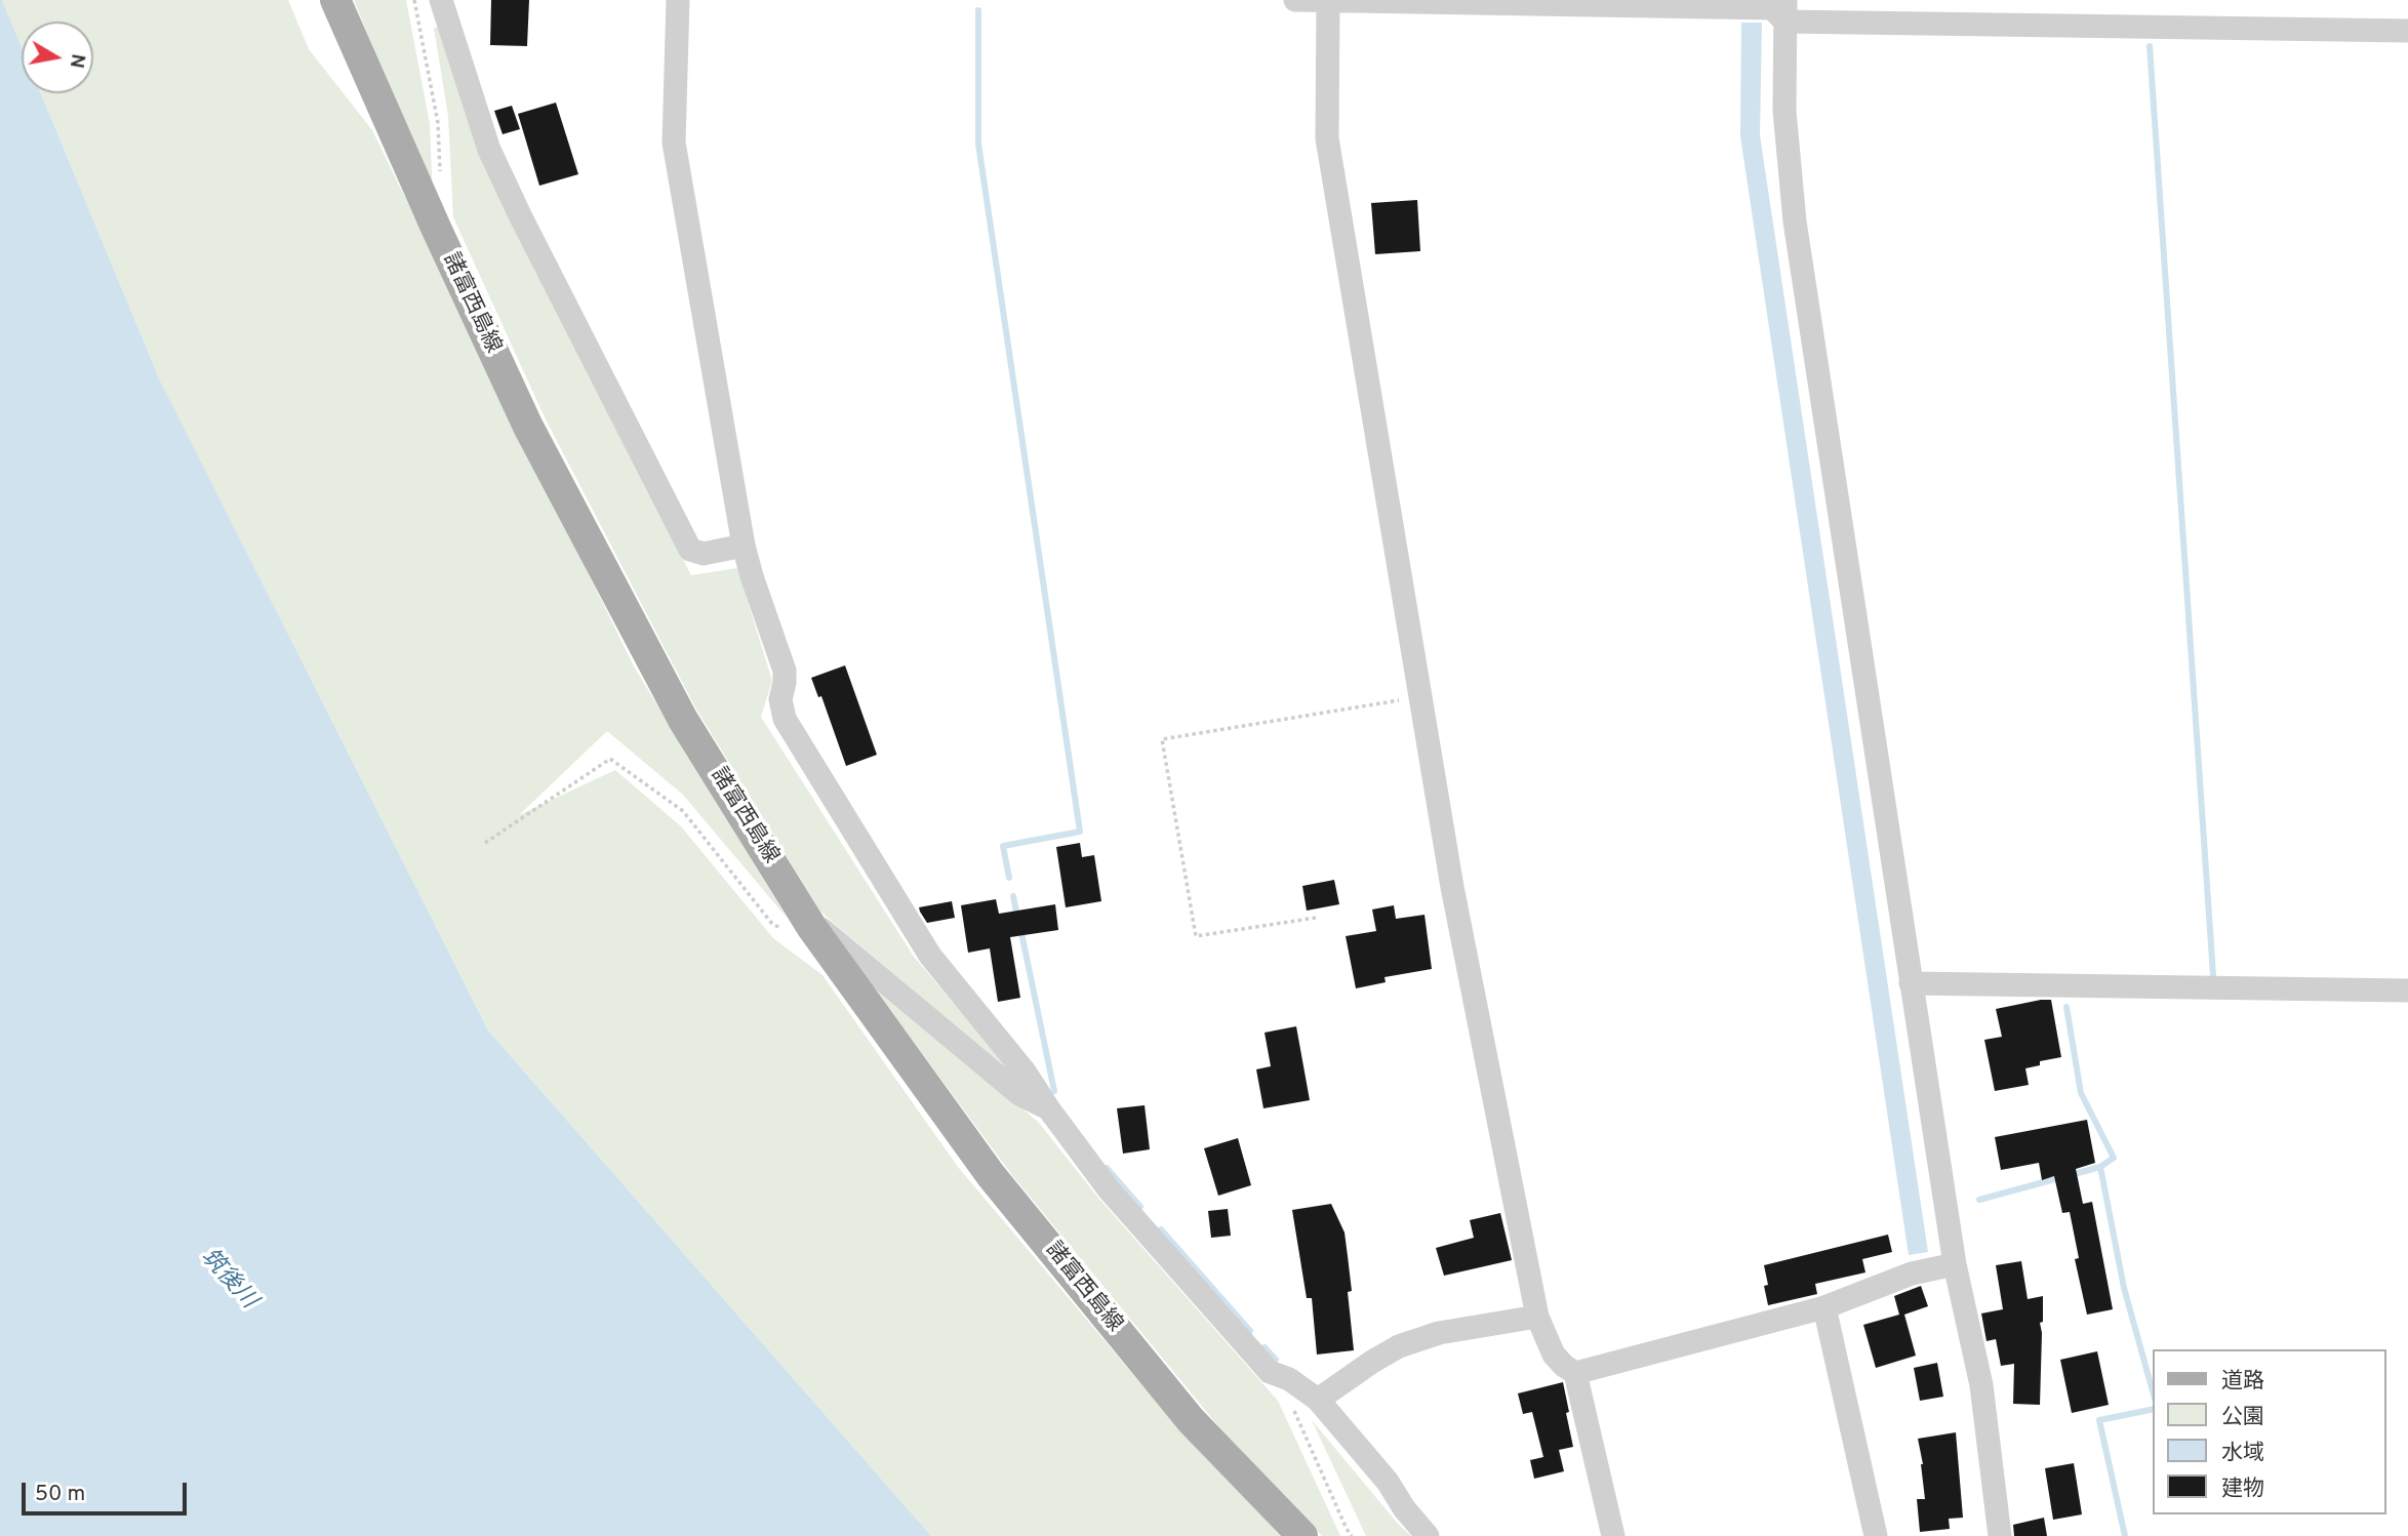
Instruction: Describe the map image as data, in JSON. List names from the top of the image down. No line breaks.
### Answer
{"streets":{"main road":["諸富西島線"]},"water":["筑後川"],"legend":["道路","公園","水域","建物"],"scale_bar":"50 m","north":"right"}
